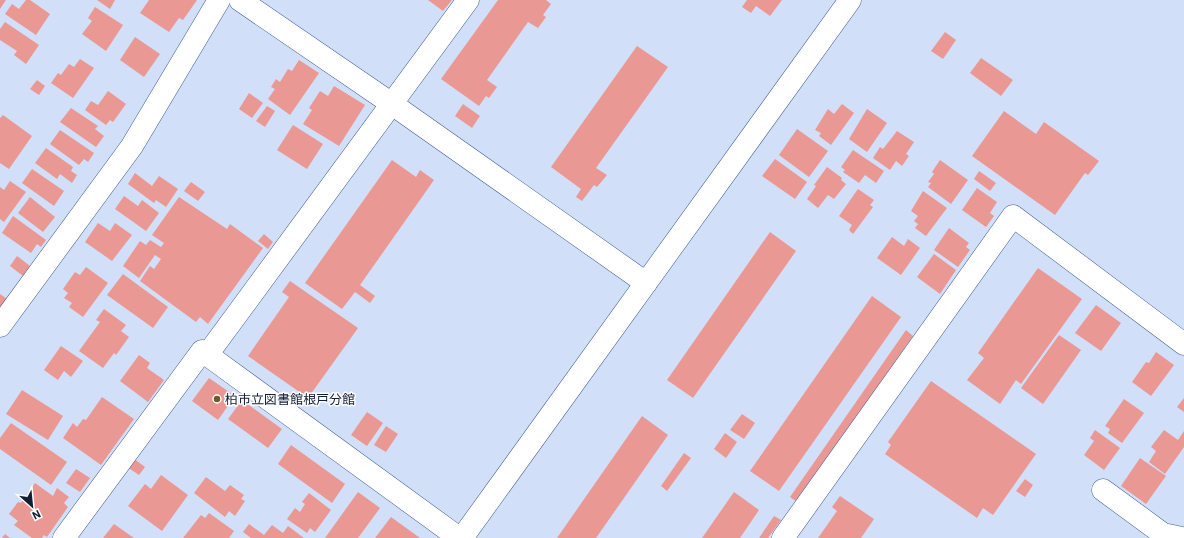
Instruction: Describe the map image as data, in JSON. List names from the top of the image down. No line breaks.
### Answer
{"places":["柏市立図書館根戸分館"],"north":"bottom right"}
